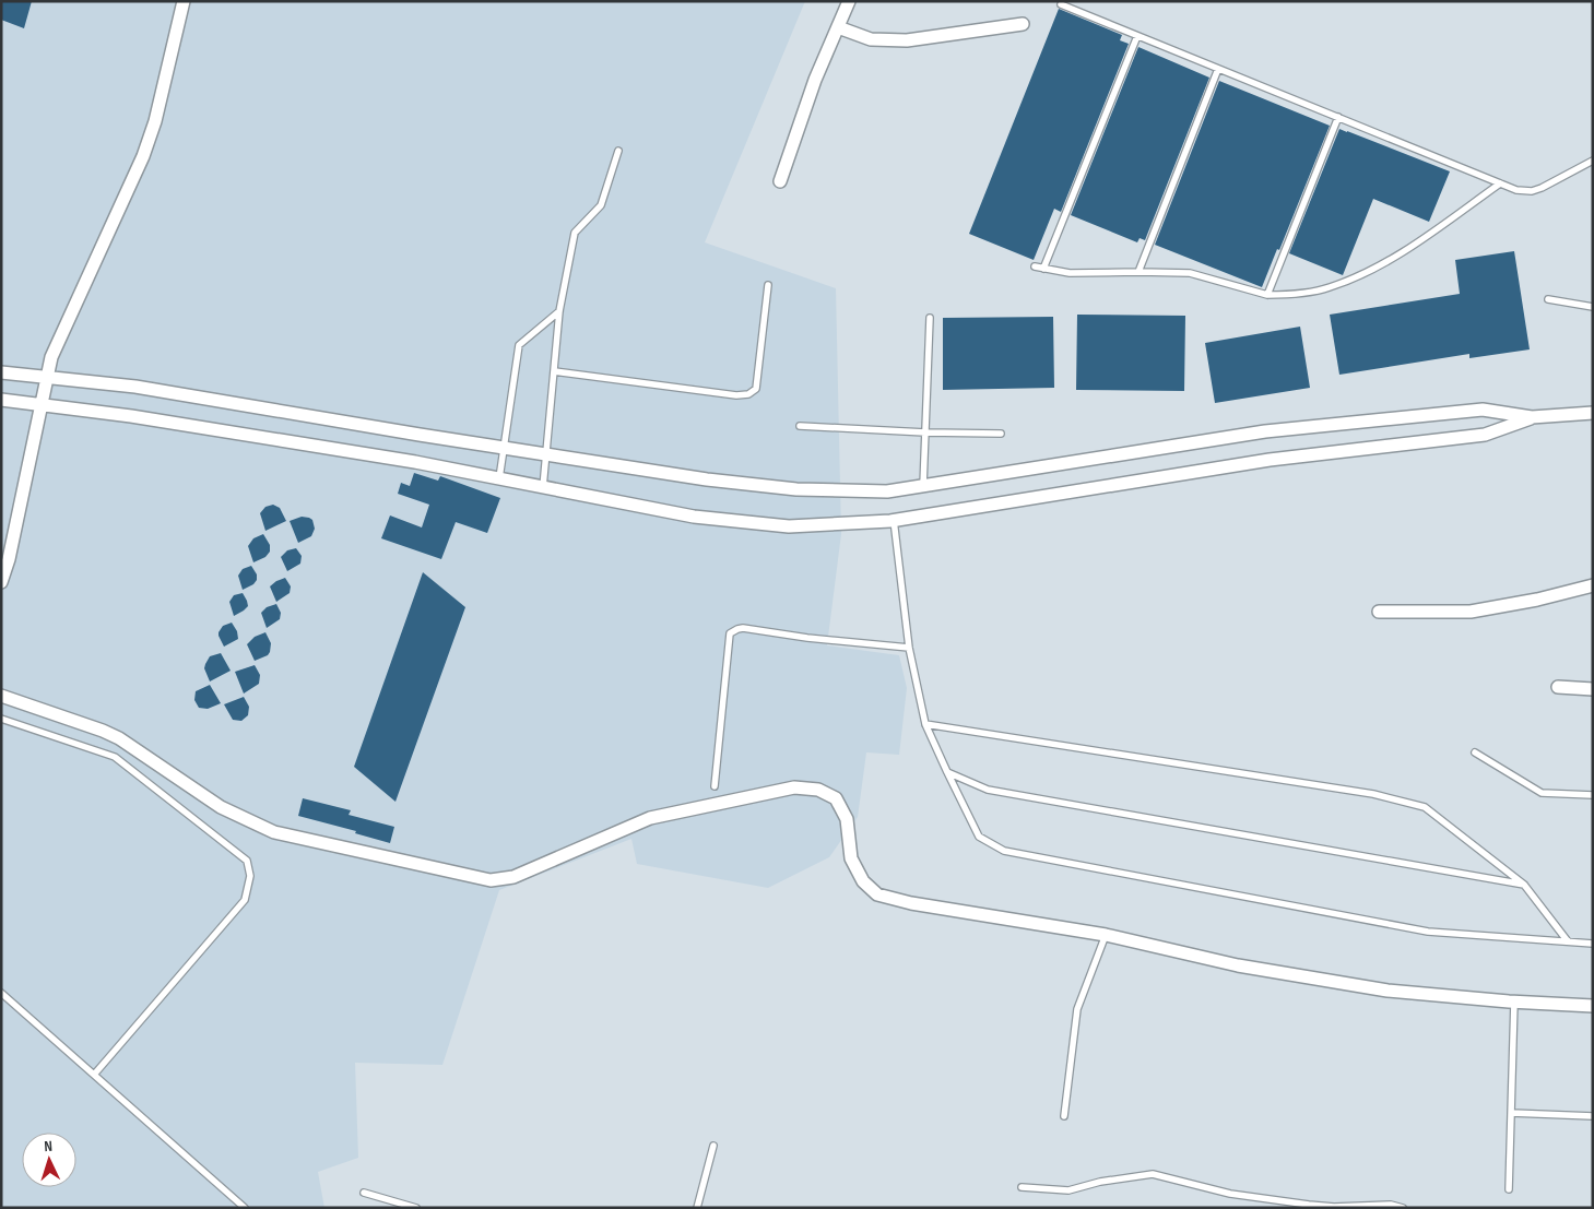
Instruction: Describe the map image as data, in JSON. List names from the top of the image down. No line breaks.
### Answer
{"north":"top"}
